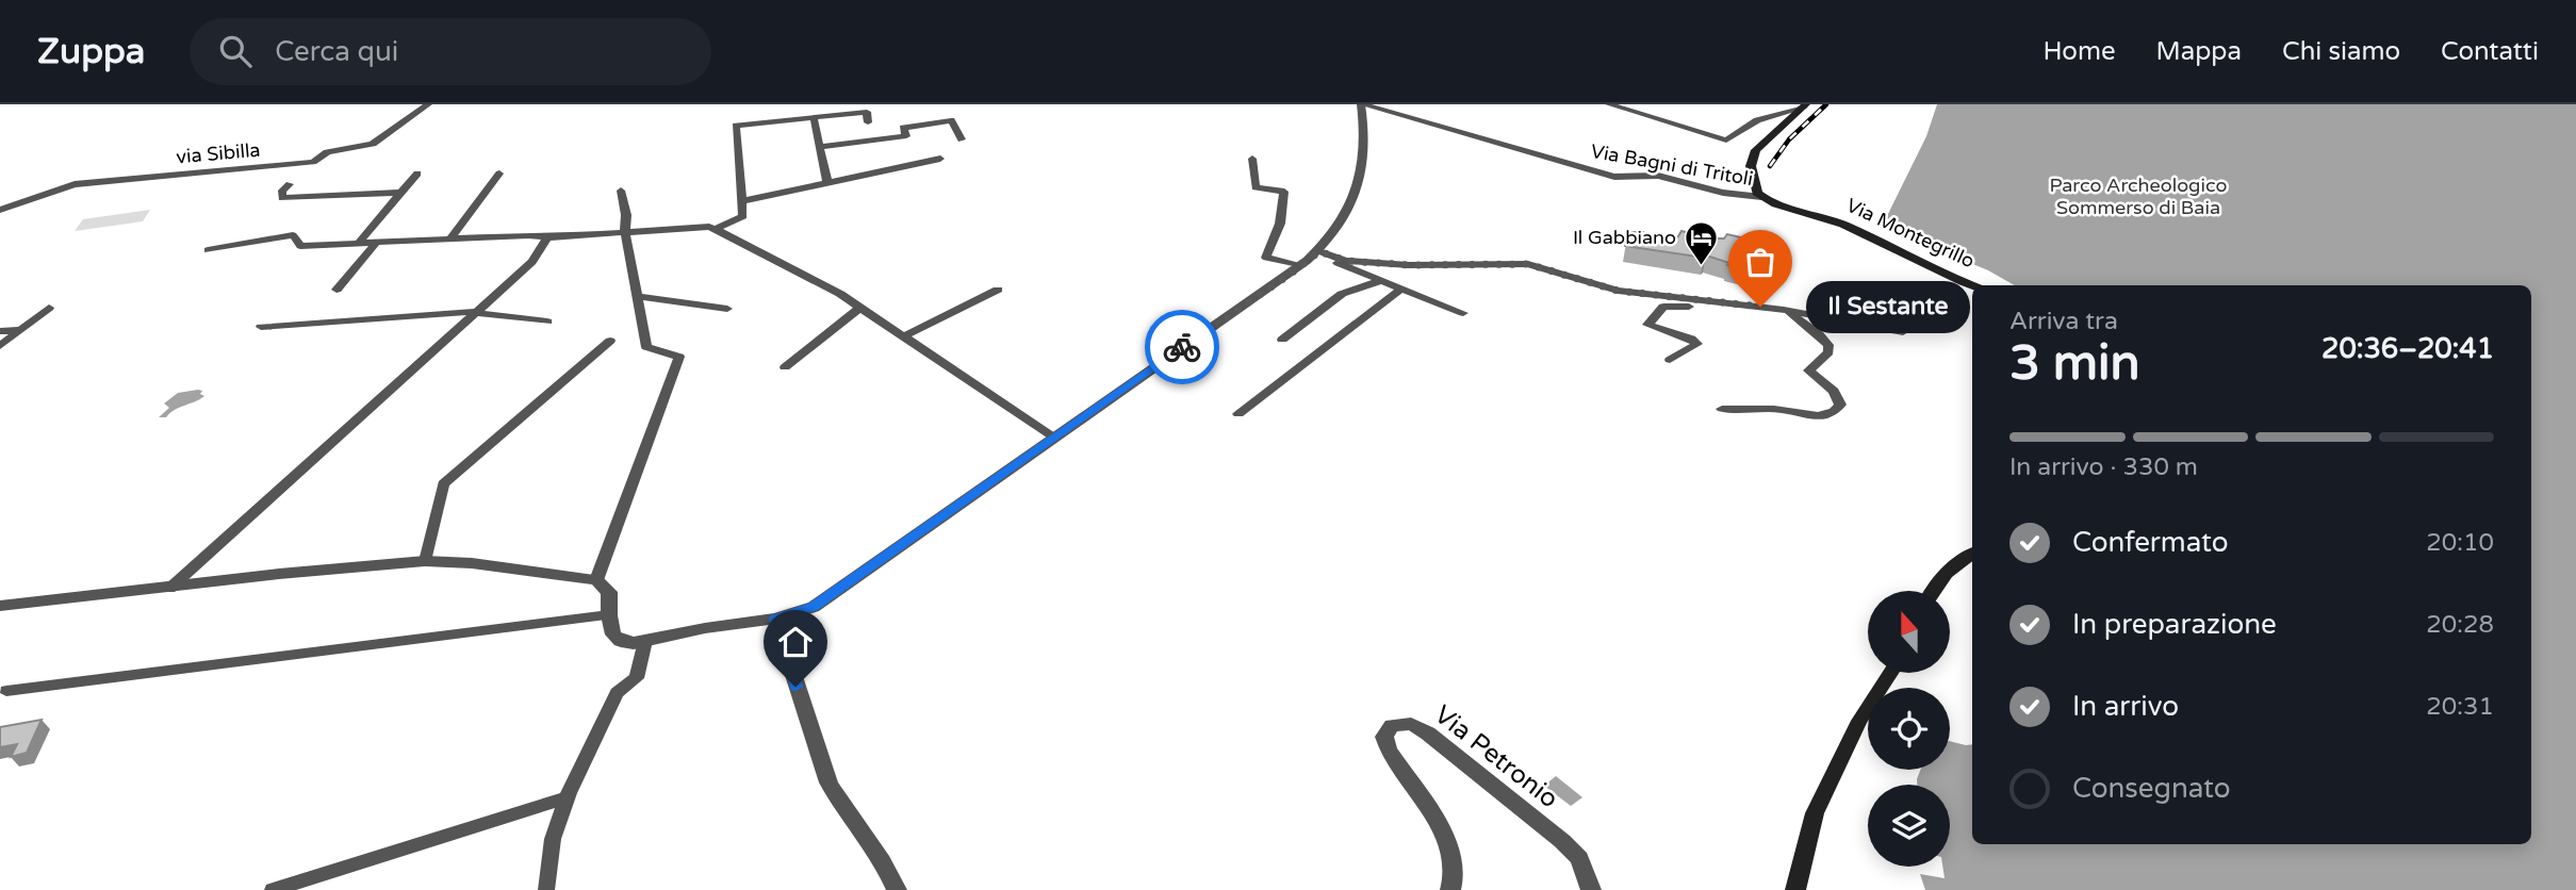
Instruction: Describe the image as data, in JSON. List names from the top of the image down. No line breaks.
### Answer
{"streets":{"main road":["Via Montegrillo"],"street":["via Sibilla","Via Bagni di Tritoli","Via Petronio"]},"crossings":[["Via Bagni di Tritoli","Via Montegrillo"]],"parks":["Parco Archeologico Sommerso di Baia"],"places":{"hotel":["Il Gabbiano"],"other":["Il Sestante"]},"north":"top","page":{"header":"Zuppa","search":"Cerca qui","nav":["Home","Mappa","Chi siamo","Contatti"],"bubble":"Il Sestante","heading":["3 min","Arriva tra","20:36–20:41"],"bar":"In arrivo · 330 m","list":[["Confermato","20:10"],["In preparazione","20:28"],["In arrivo","20:31"],"Consegnato"]}}
